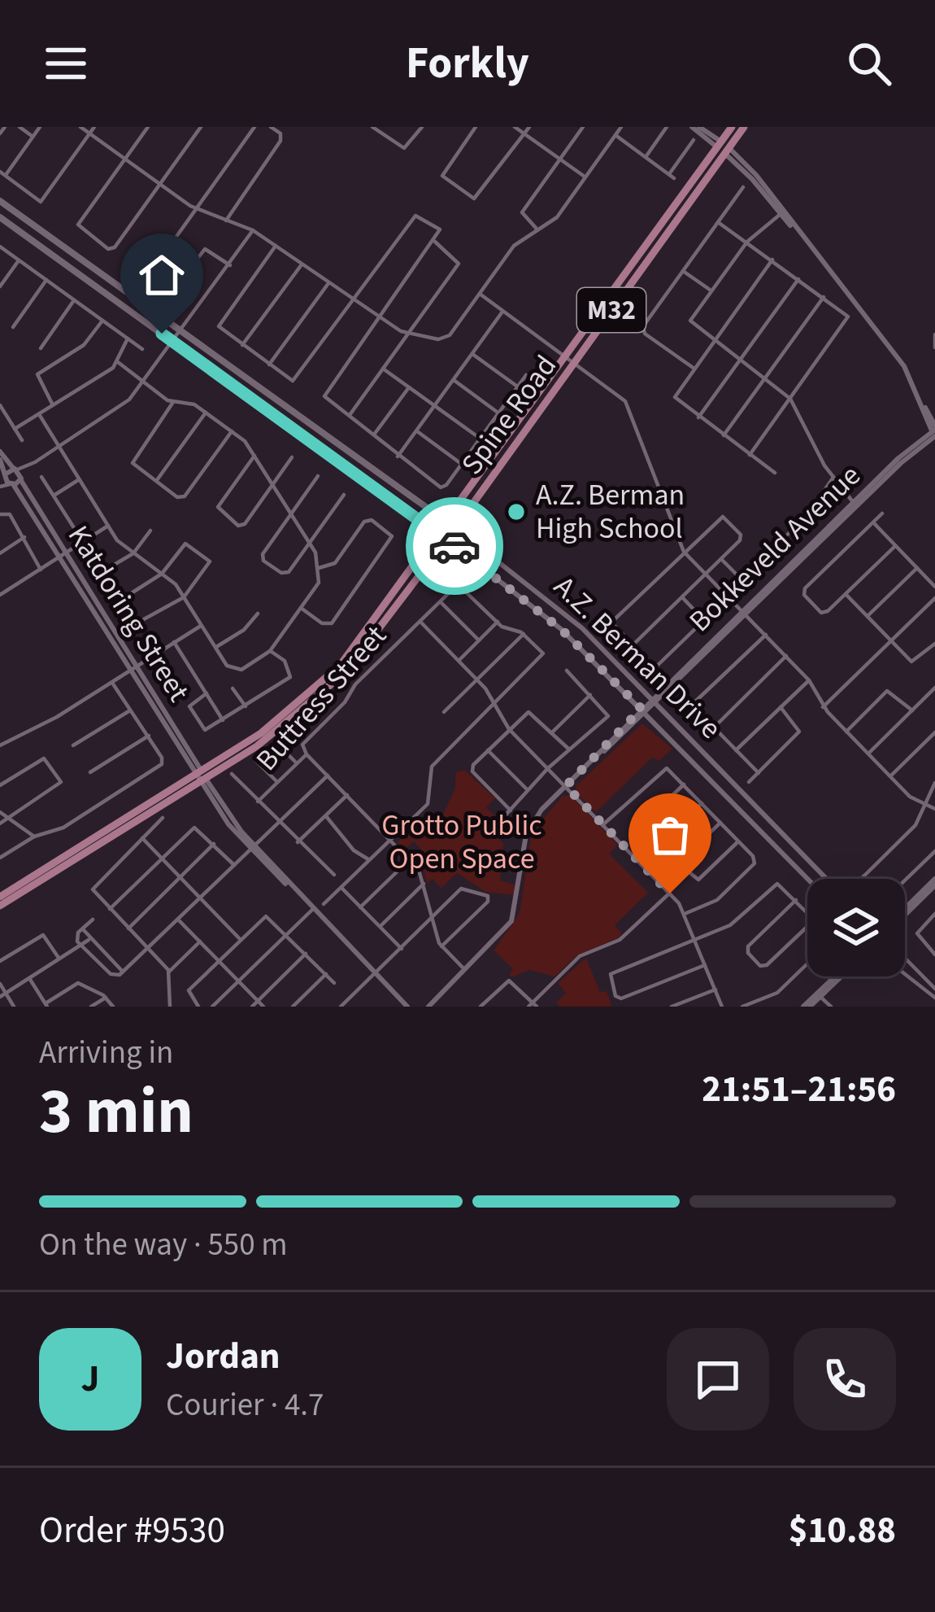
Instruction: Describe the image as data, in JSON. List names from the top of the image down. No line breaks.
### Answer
{"streets":{"main road":["M32","Spine Road","A.Z. Berman Drive"],"street":["Bokkeveld Avenue","Katdoring Street","Buttress Street"]},"crossings":[["Spine Road","Katdoring Street"],["Spine Road","A.Z. Berman Drive"],["Bokkeveld Avenue","A.Z. Berman Drive"]],"parks":["Grotto Public Open Space"],"places":["A.Z. Berman High School"],"page":{"header":"Forkly","heading":["3 min","Arriving in","21:51–21:56"],"panel":["Jordan","Courier · 4.7","Order #9530","$10.88"],"bar":"On the way · 550 m","round":"J"}}
